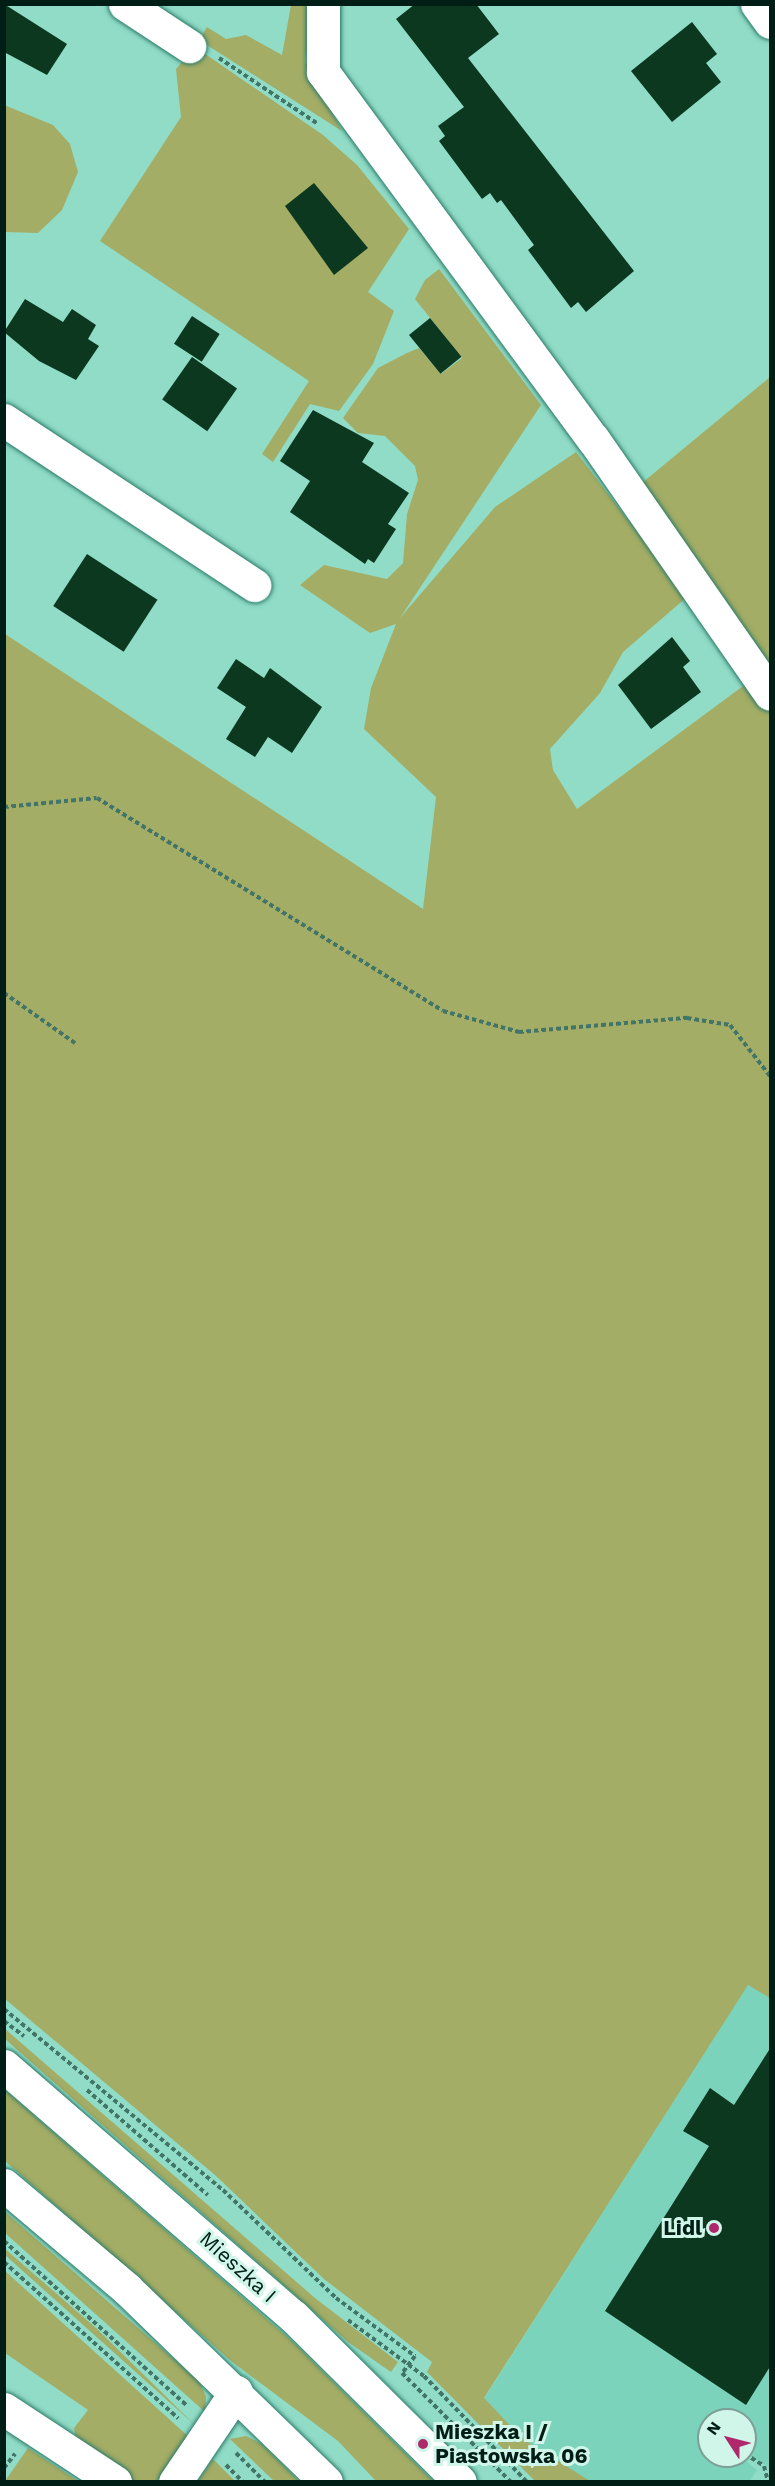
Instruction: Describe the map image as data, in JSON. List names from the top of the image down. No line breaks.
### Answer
{"streets":{"street":["Mieszka I"]},"places":["Lidl","Mieszka I / Piastowska 06"],"north":"top left"}
